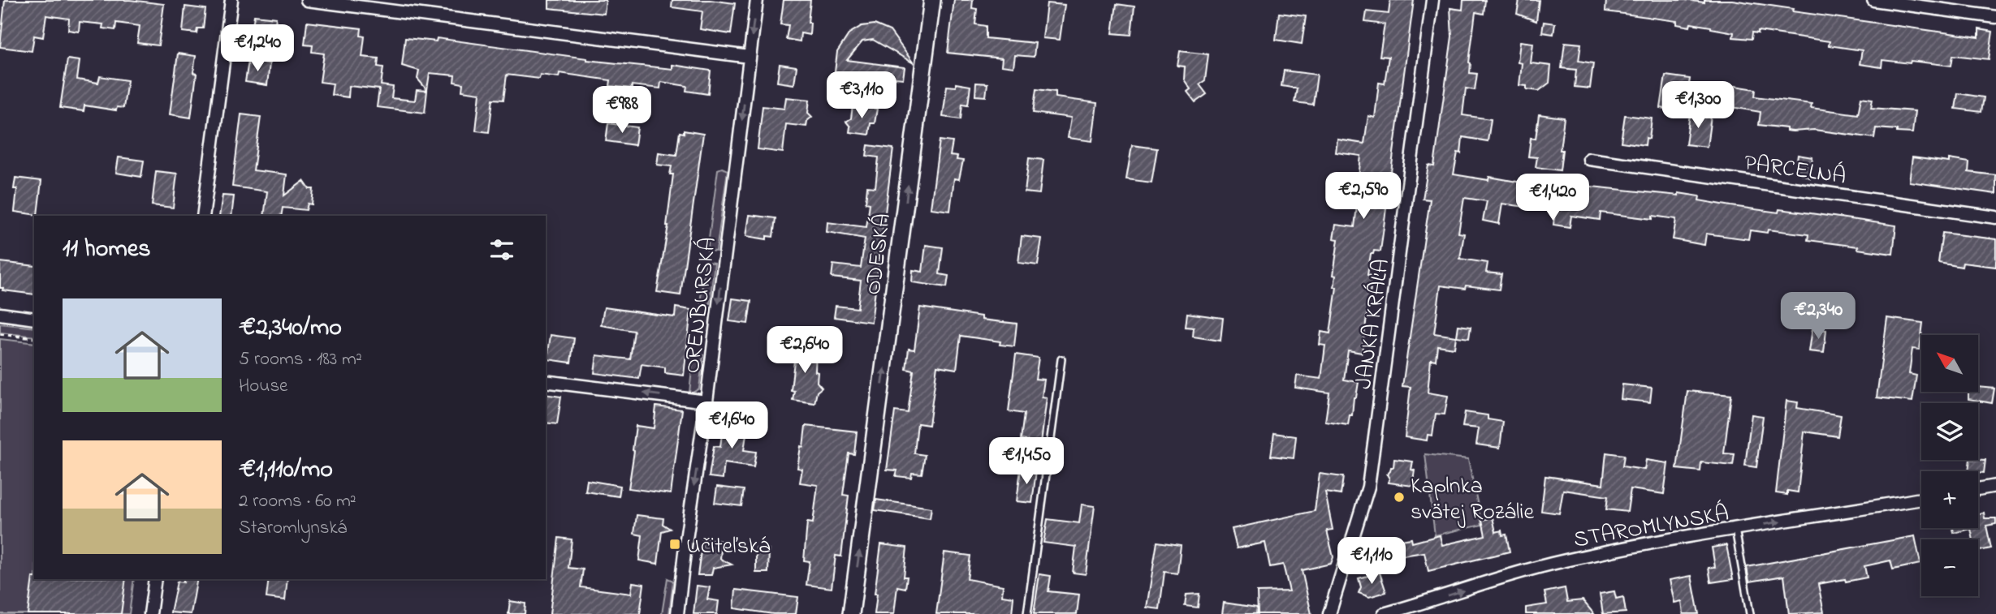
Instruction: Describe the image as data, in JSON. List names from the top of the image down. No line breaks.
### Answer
{"streets":{"street":["PARCELNÁ","ODESKÁ","ORENBURSKÁ","JANKA KRÁĽA","STAROMLYNSKÁ"]},"one_way":["ODESKÁ","ORENBURSKÁ","STAROMLYNSKÁ"],"places":{"other":["Kaplnka svätej Rozálie"],"transit":["Učiteľská"]},"north":"top left","page":{"price":["€1,240","€3,110","€1,300","€988","€2,590","€1,420","€2,340","€2,640","€1,640","€1,450","€1,110"],"heading":"11 homes","list":[{"name":"€2,340/mo","note":"5 rooms · 183 m² · House"},{"name":"€1,110/mo","note":"2 rooms · 60 m² · Staromlynská"}],"map_buttons":["+","−"]}}
